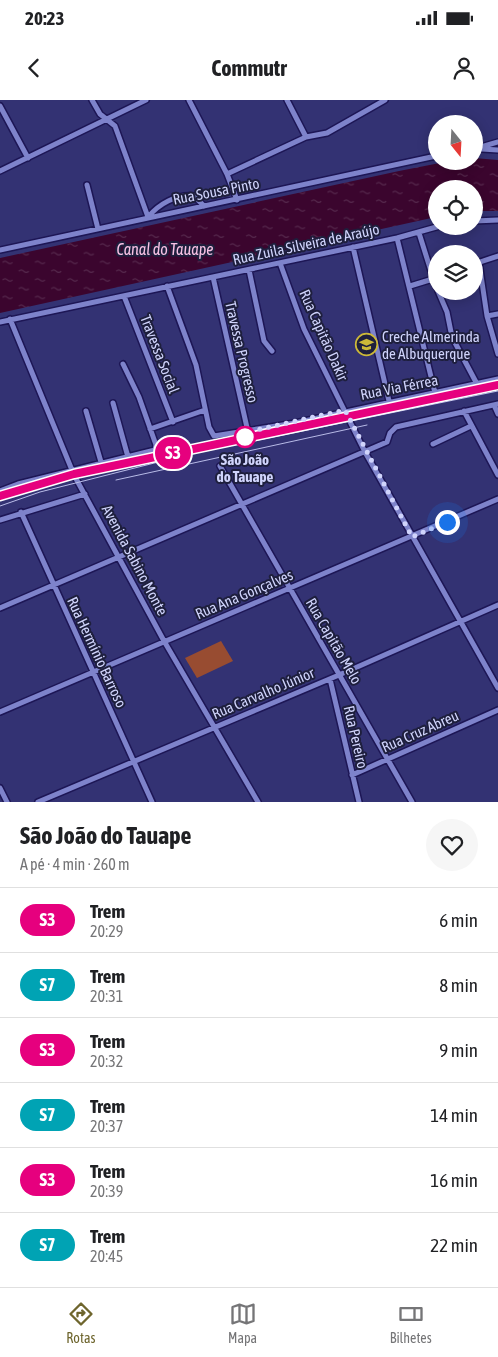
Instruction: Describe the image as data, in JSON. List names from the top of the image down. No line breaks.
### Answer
{"streets":{"street":["Rua Sousa Pinto","Rua Zuila Silveira de Araújo","Rua Capitão Dakir","Travessa Progresso","Travessa Social","Rua Via Férrea","Avenida Sabino Monte","Rua Ana Gonçalves","Rua Capitão Melo","Rua Hermínio Barroso","Rua Carvalho Júnior","Rua Cruz Abreu","Rua Pereiro"]},"crossings":[["Rua Zuila Silveira de Araújo","Rua Capitão Dakir"],["Rua Zuila Silveira de Araújo","Travessa Progresso"],["Rua Zuila Silveira de Araújo","Travessa Social"],["Rua Zuila Silveira de Araújo","Avenida Sabino Monte"],["Rua Capitão Dakir","Rua Via Férrea"],["Rua Capitão Dakir","Rua Ana Gonçalves"],["Rua Capitão Dakir","Rua Carvalho Júnior"],["Travessa Progresso","Rua Via Férrea"],["Avenida Sabino Monte","Rua Ana Gonçalves"],["Avenida Sabino Monte","Rua Carvalho Júnior"],["Rua Ana Gonçalves","Rua Capitão Melo"],["Rua Ana Gonçalves","Rua Hermínio Barroso"],["Rua Capitão Melo","Rua Carvalho Júnior"],["Rua Capitão Melo","Rua Cruz Abreu"],["Rua Hermínio Barroso","Rua Carvalho Júnior"],["Rua Carvalho Júnior","Rua Pereiro"],["Rua Cruz Abreu","Rua Pereiro"]],"water":["Canal do Tauape"],"places":{"school or university":["Creche Almerinda de Albuquerque"],"other":["São João do Tauape"]},"north":"bottom","page":{"status":"20:23","header":"Commutr","on_map":"S3","heading":["São João do Tauape","A pé · 4 min · 260 m"],"list":[{"mark":"S3","name":"Trem","note":"20:29","value":"6 min"},{"mark":"S7","name":"Trem","note":"20:31","value":"8 min"},{"mark":"S3","name":"Trem","note":"20:32","value":"9 min"},{"mark":"S7","name":"Trem","note":"20:37","value":"14 min"},{"mark":"S3","name":"Trem","note":"20:39","value":"16 min"},{"mark":"S7","name":"Trem","note":"20:45","value":"22 min"}],"tabs":["Rotas","Mapa","Bilhetes"]}}
